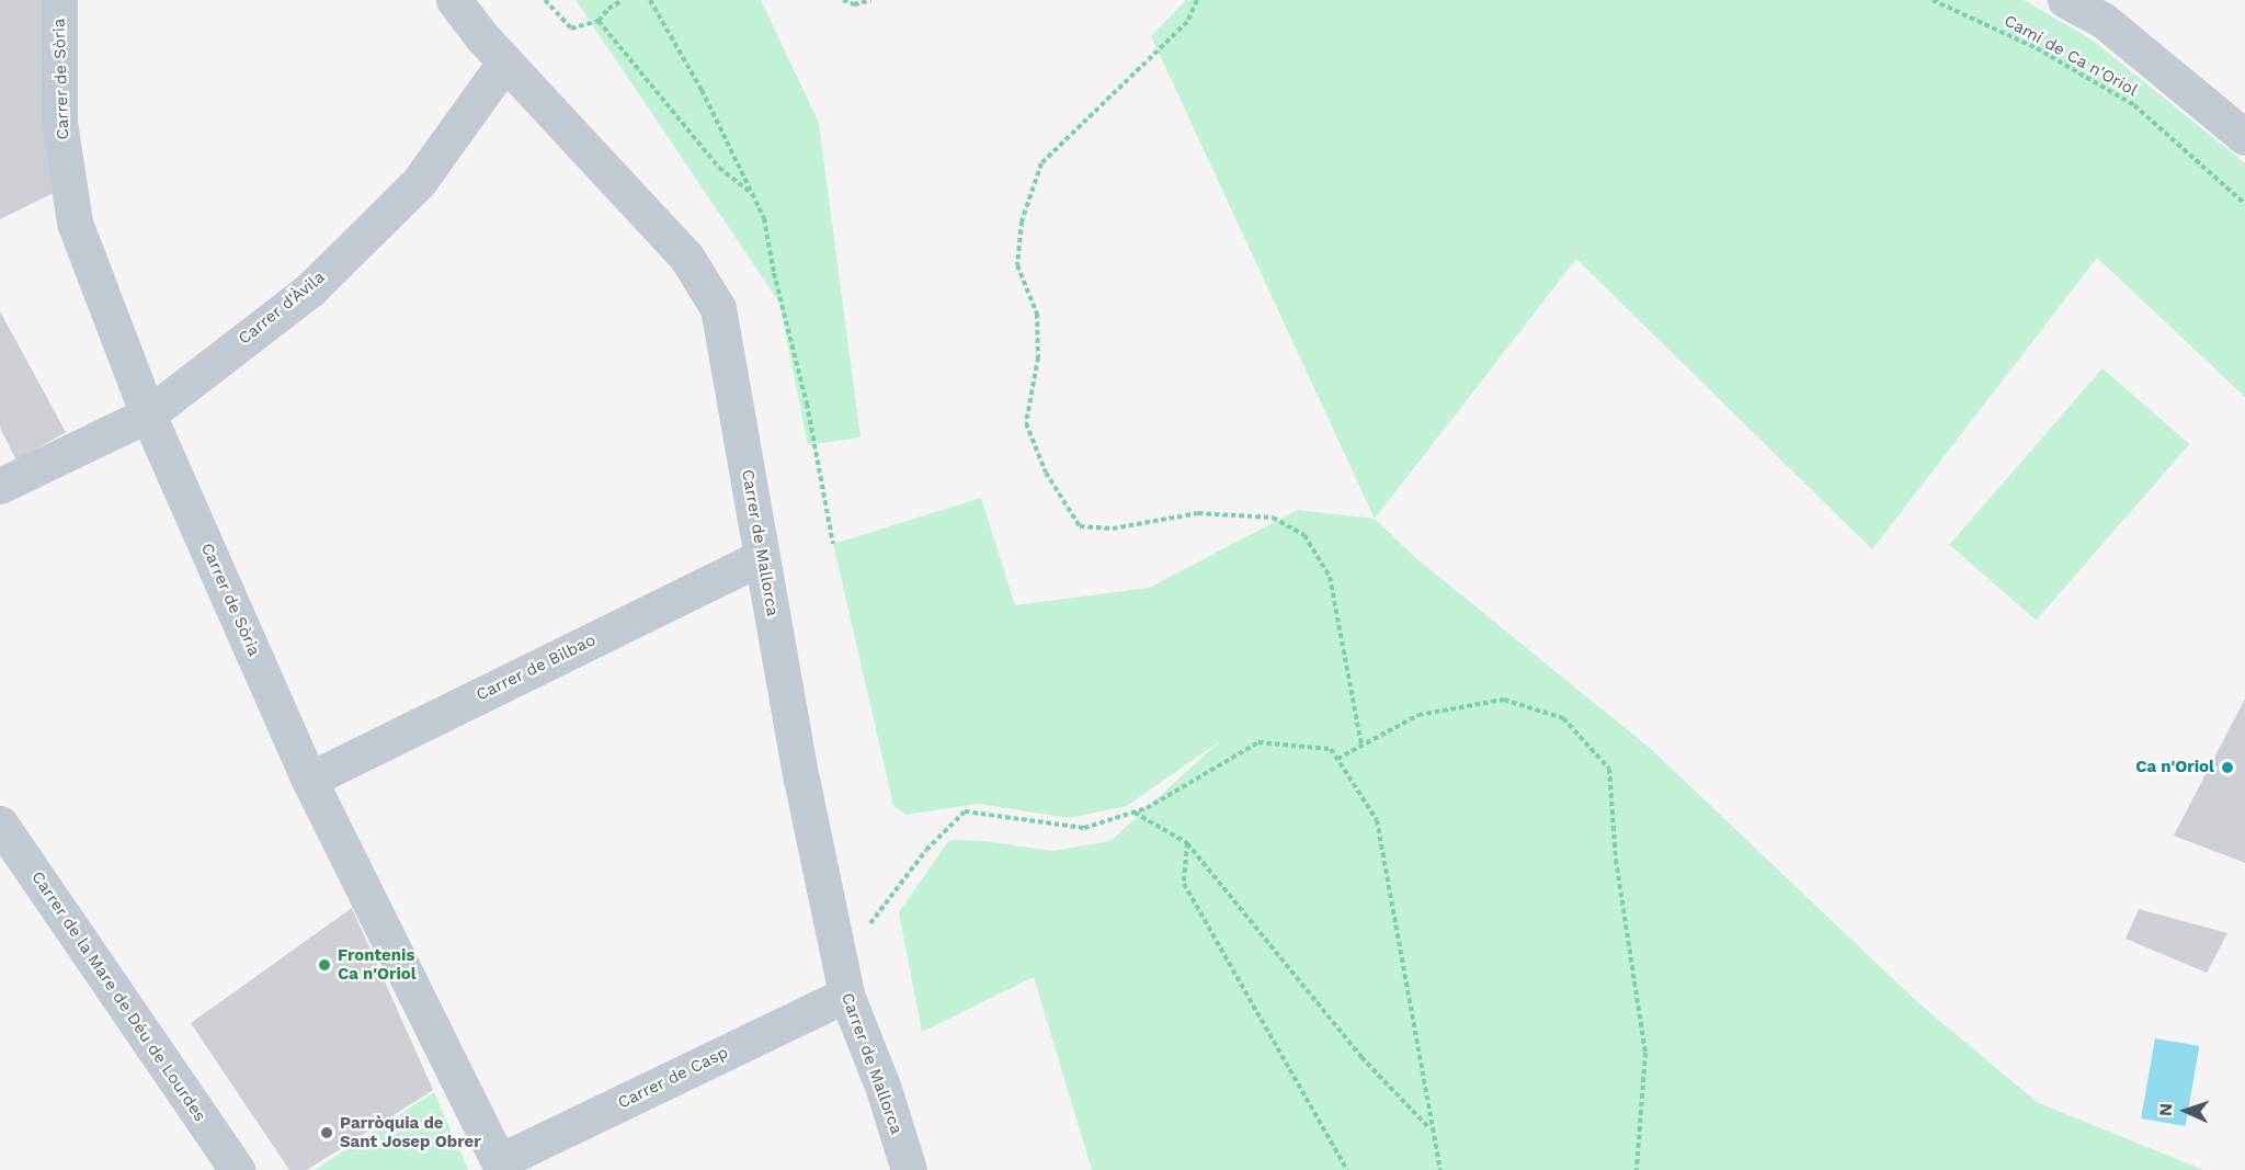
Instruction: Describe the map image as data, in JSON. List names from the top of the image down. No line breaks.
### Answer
{"streets":{"street":["Carrer de Sòria","Carrer d'Àvila","Carrer de Mallorca","Carrer de Bilbao","Carrer de la Mare de Déu de Lourdes","Carrer de Casp"],"path":["Camí de Ca n'Oriol"]},"crossings":[["Carrer de Sòria","Carrer d'Àvila"],["Carrer de Sòria","Carrer de Bilbao"],["Carrer de Sòria","Carrer de Casp"],["Carrer d'Àvila","Carrer de Mallorca"],["Carrer de Mallorca","Carrer de Bilbao"],["Carrer de Mallorca","Carrer de Casp"]],"places":["Ca n'Oriol","Frontenis Ca n'Oriol","Parròquia de Sant Josep Obrer"],"north":"left"}
